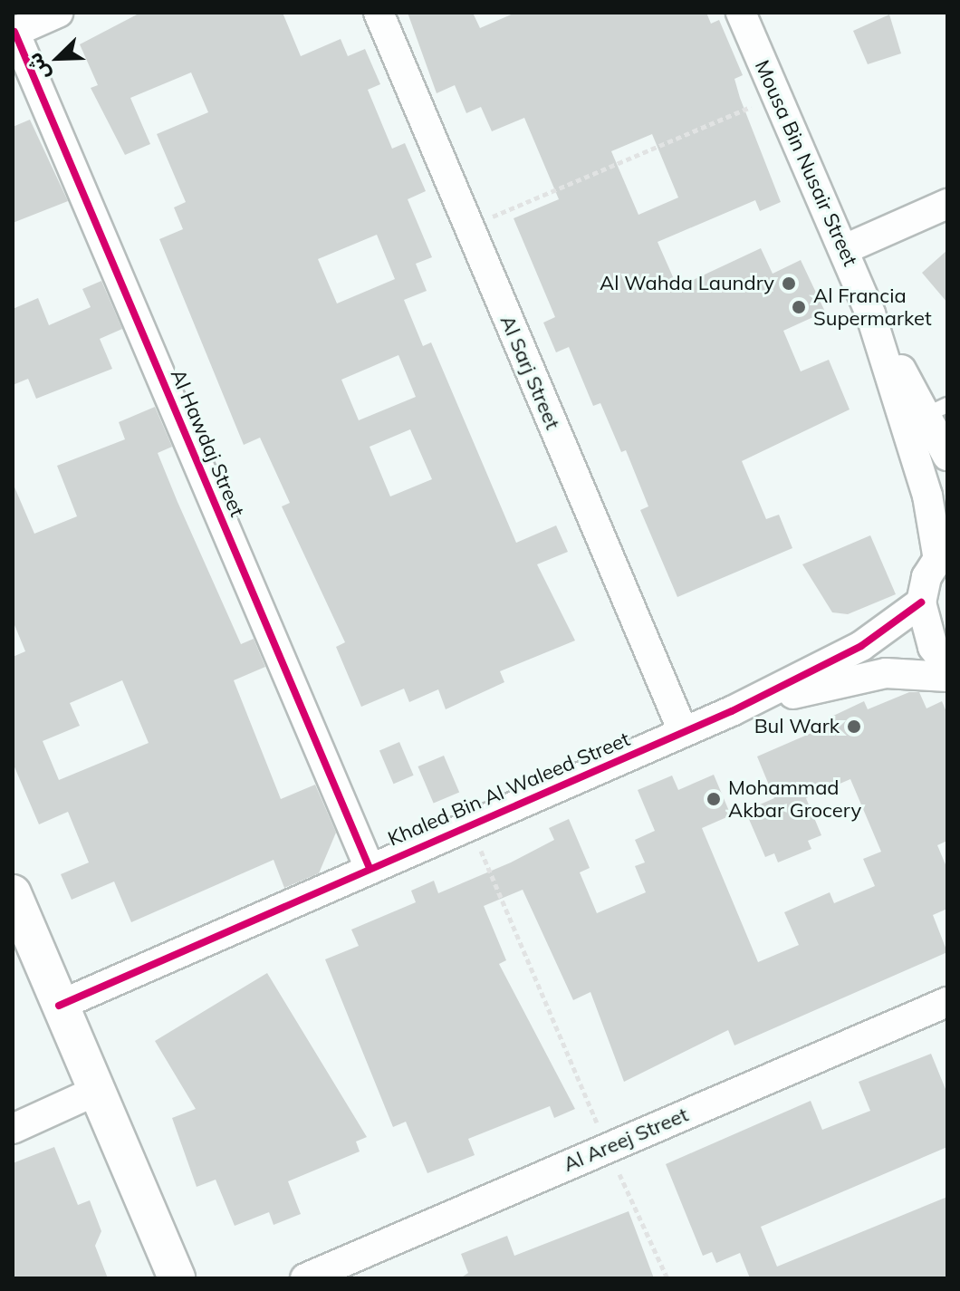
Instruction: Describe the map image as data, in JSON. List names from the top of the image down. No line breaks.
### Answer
{"streets":{"street":["Mousa Bin Nusair Street","Al Sarj Street","Al Hawdaj Street","Khaled Bin Al Waleed Street","Al Areej Street"]},"crossings":[["Al Sarj Street","Khaled Bin Al Waleed Street"],["Al Hawdaj Street","Khaled Bin Al Waleed Street"]],"places":["Al Wahda Laundry","Al Francia Supermarket","Bul Wark","Mohammad Akbar Grocery"],"north":"bottom left"}
